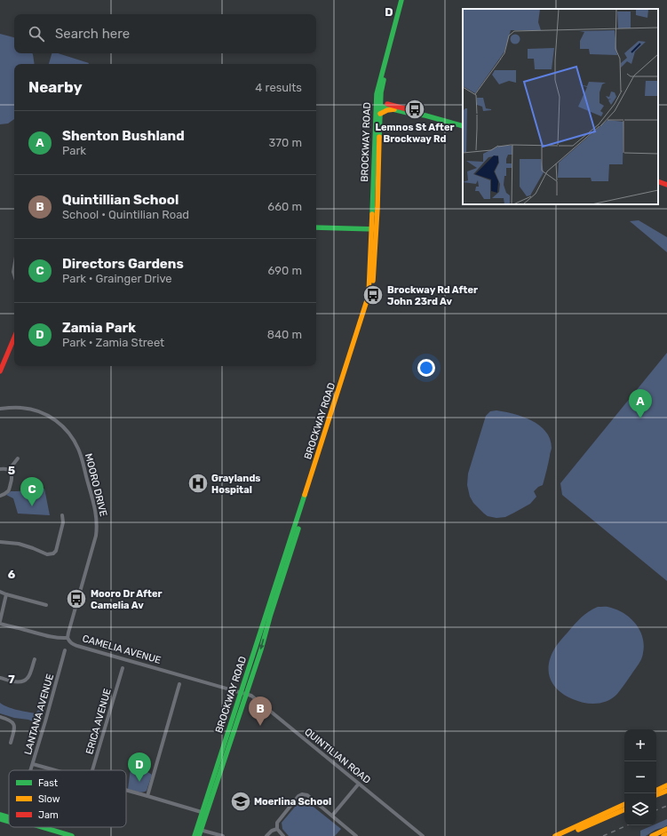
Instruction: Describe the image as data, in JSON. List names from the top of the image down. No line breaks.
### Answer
{"streets":{"main road":["BROCKWAY ROAD"],"street":["MOORO DRIVE","CAMELIA AVENUE","LANTANA AVENUE","ERICA AVENUE","QUINTILIAN ROAD"]},"crossings":[["BROCKWAY ROAD","CAMELIA AVENUE"],["BROCKWAY ROAD","QUINTILIAN ROAD"],["MOORO DRIVE","CAMELIA AVENUE"],["CAMELIA AVENUE","QUINTILIAN ROAD"]],"places":{"bus stop":["Lemnos St After Brockway Rd","Brockway Rd After John 23rd Av","Mooro Dr After Camelia Av"],"hospital":["Graylands Hospital"],"school or university":["Moerlina School"]},"legend":["Fast","Slow","Jam"],"page":{"search":"Search here","heading":["Nearby","4 results"],"list":[{"mark":"A","name":"Shenton Bushland","note":"Park","value":"370 m"},{"mark":"B","name":"Quintillian School","note":"School · Quintilian Road","value":"660 m"},{"mark":"C","name":"Directors Gardens","note":"Park · Grainger Drive","value":"690 m"},{"mark":"D","name":"Zamia Park","note":"Park · Zamia Street","value":"840 m"}],"pins":["A","C","B","D"],"map_buttons":["+","−"]},"grid":{"columns":["D"],"rows":["5","6","7"]}}
